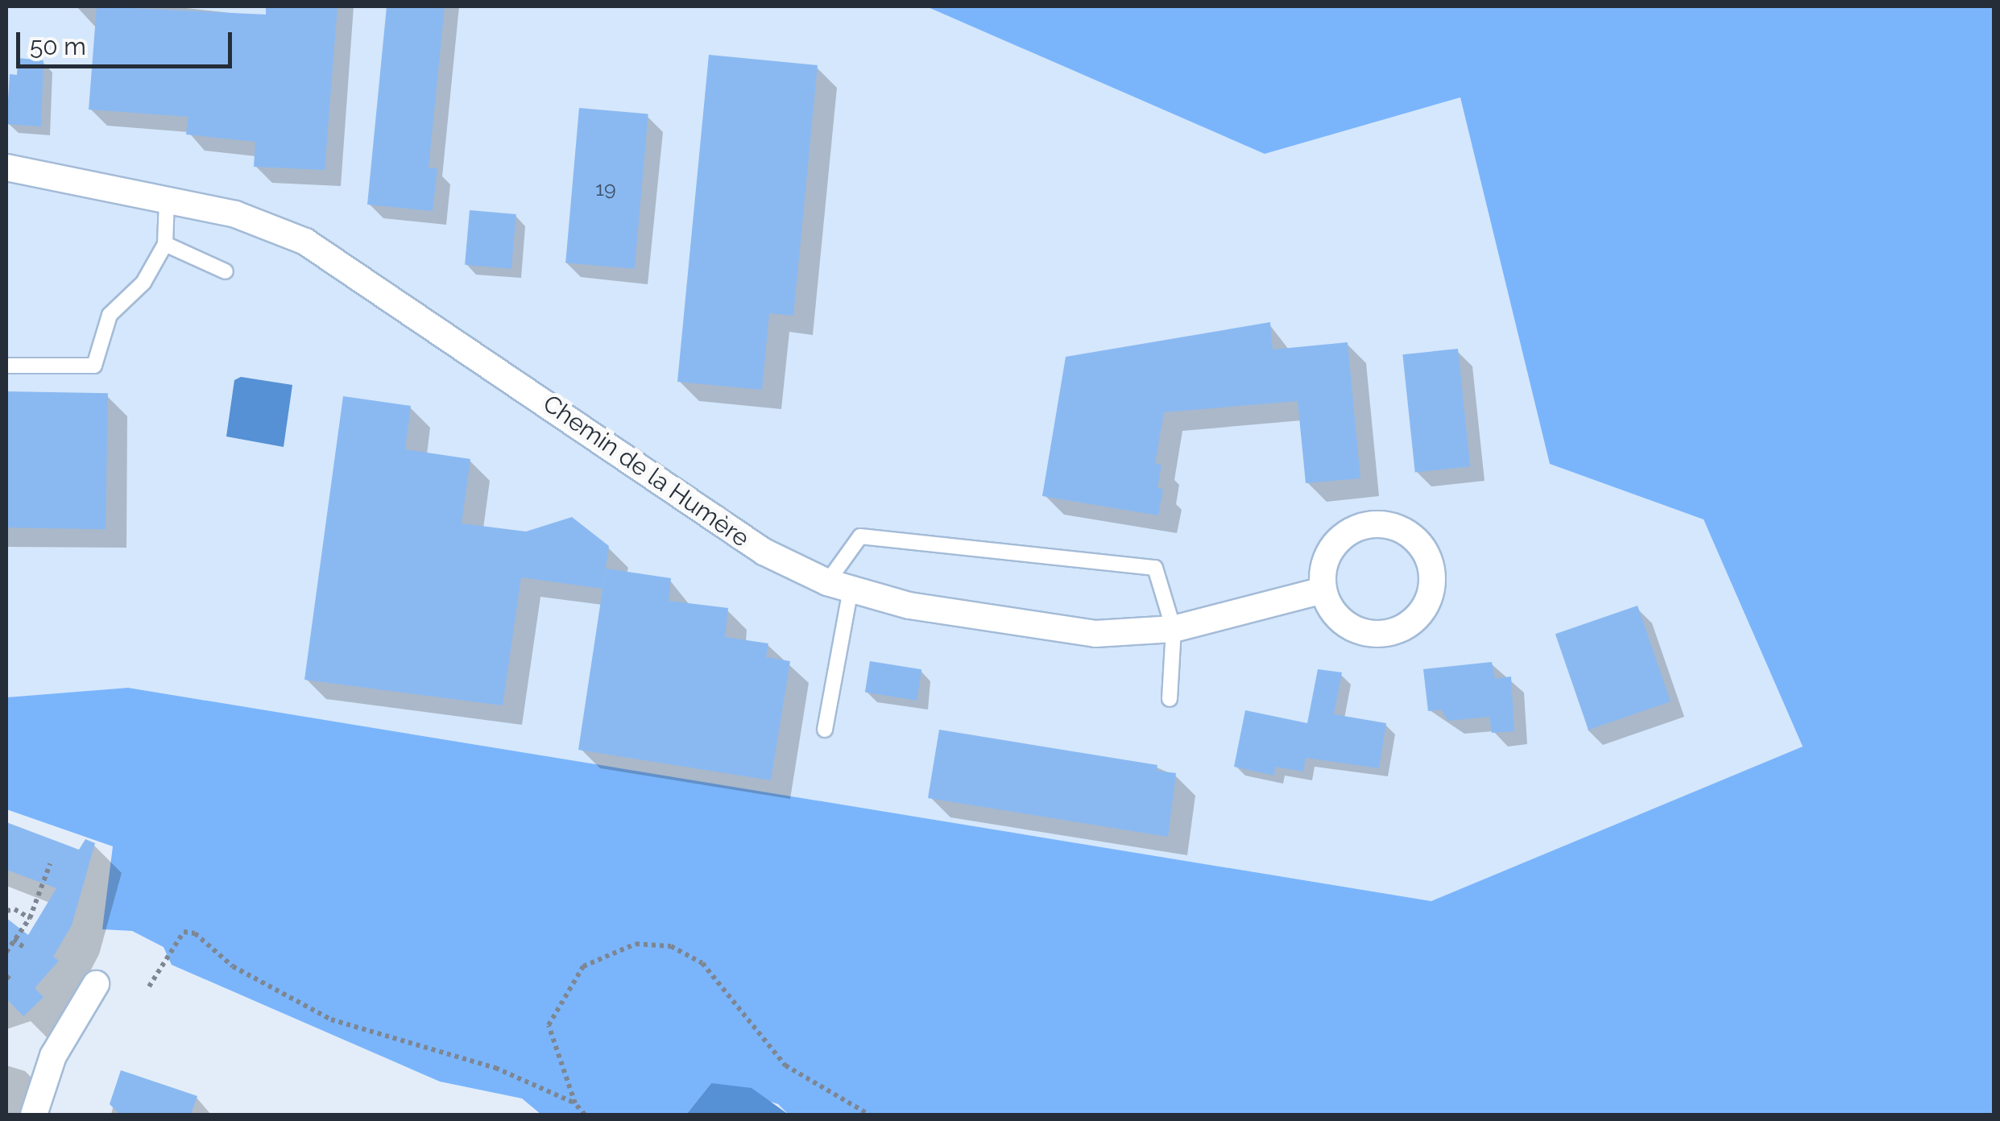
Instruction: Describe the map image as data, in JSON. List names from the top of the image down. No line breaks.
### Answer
{"streets":{"street":["Chemin de la Humère"]},"house_numbers":["19"],"scale_bar":"50 m"}
